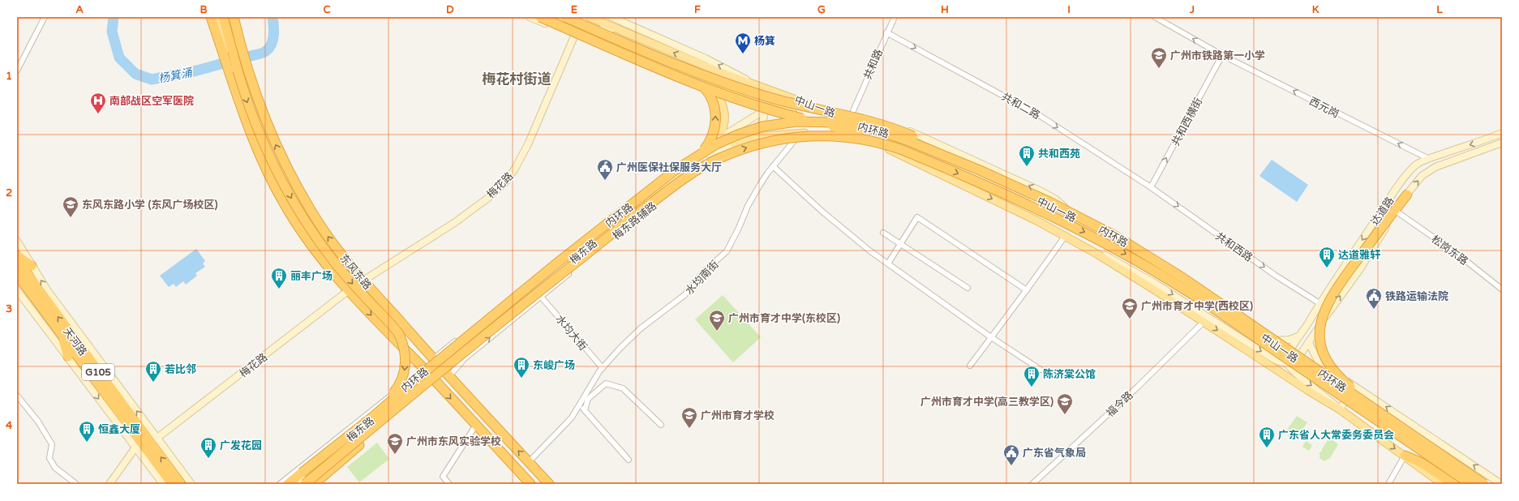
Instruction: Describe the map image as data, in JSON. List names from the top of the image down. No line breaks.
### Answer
{"streets":{"highway":["内环路","东风东路","天河路","G105"],"main road":["中山一路","梅花路","达道路","梅东路"],"street":["共和路","共和二路","西元岗","共和西横街","梅东路辅路","共和西路","松岗东路","水均南街","水均大街","福今路"]},"crossings":[["共和路","共和二路"],["共和二路","共和西横街"],["共和二路","共和西路"],["中山一路","达道路"],["中山一路","梅东路"],["中山一路","福今路"],["西元岗","共和西横街"],["西元岗","达道路"],["共和西横街","共和西路"],["梅花路","东风东路"],["达道路","共和西路"],["达道路","松岗东路"],["梅东路辅路","梅东路"],["梅东路辅路","东风东路"],["梅东路辅路","水均大街"],["梅东路","东风东路"],["东风东路","水均南街"],["水均南街","水均大街"]],"one_way":["共和二路","西元岗","共和西横街","共和西路"],"districts":["梅花村街道"],"water":["杨箕涌"],"places":{"metro station":["杨箕"],"school or university":["广州市铁路第一小学","东风东路小学 (东风广场校区)","广州市育才中学(西校区)","广州市育才中学(东校区)","广州市育才中学(高三教学区)","广州市育才学校","广州市东风实验学校"],"hospital":["南部战区空军医院"],"building":["共和西苑","达道雅轩","丽丰广场","东峻广场","若比邻","陈济棠公馆","恒鑫大厦","广东省人大常委务委员会","广发花园"],"public building":["广州医保社保服务大厅","铁路运输法院","广东省气象局"]},"grid":{"columns":["A","B","C","D","E","F","G","H","I","J","K","L"],"rows":["1","2","3","4"]}}
